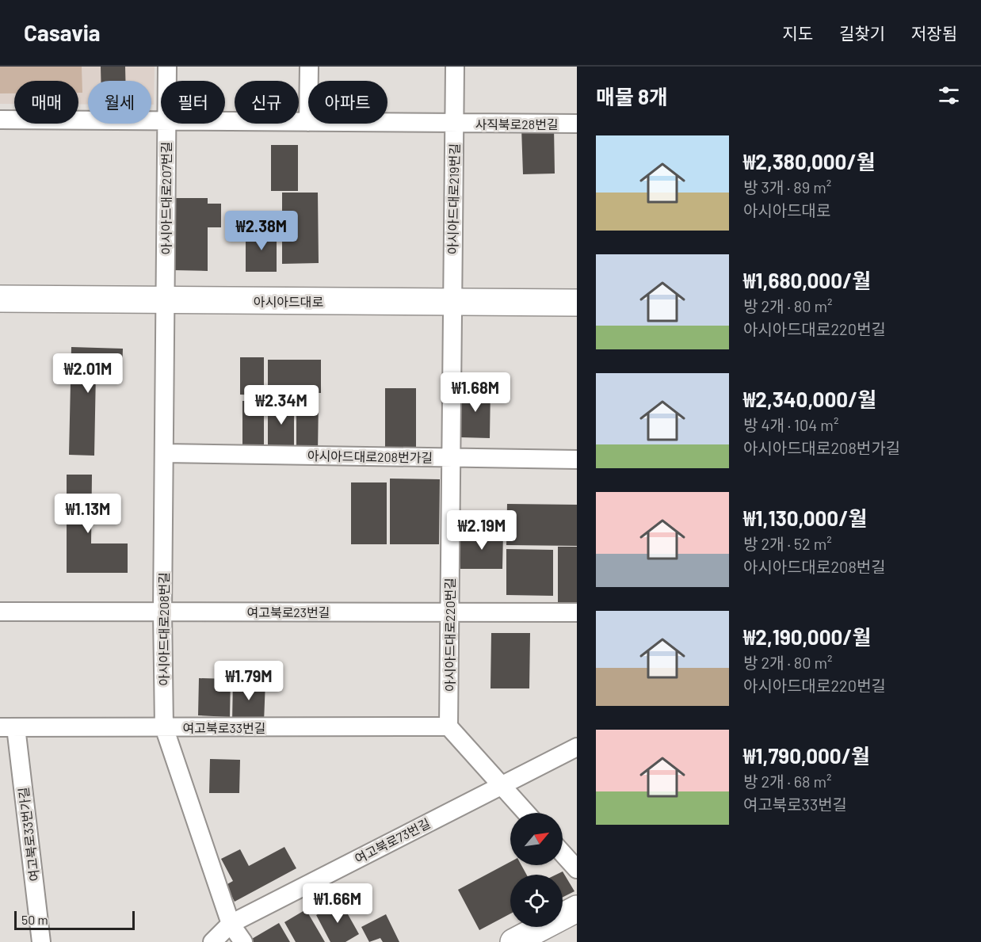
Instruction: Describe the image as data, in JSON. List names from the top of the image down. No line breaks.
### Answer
{"streets":{"main road":["아시아드대로"],"street":["사직북로28번길","아시아드대로207번길","아시아드대로219번길","아시아드대로208번가길","여고북로23번길","아시아드대로208번길","아시아드대로220번길","여고북로33번길","여고북로33번가길","여고북로73번길"]},"crossings":[["사직북로28번길","아시아드대로219번길"],["아시아드대로207번길","아시아드대로"],["아시아드대로207번길","아시아드대로208번길"],["아시아드대로219번길","아시아드대로"],["아시아드대로219번길","아시아드대로220번길"],["아시아드대로","아시아드대로208번길"],["아시아드대로","아시아드대로220번길"],["아시아드대로208번가길","아시아드대로208번길"],["아시아드대로208번가길","아시아드대로220번길"],["여고북로23번길","아시아드대로208번길"],["여고북로23번길","아시아드대로220번길"],["아시아드대로208번길","여고북로33번길"],["아시아드대로208번길","여고북로73번길"],["아시아드대로220번길","여고북로33번길"],["여고북로33번길","여고북로33번가길"]],"scale_bar":"50 m","north":"top right","page":{"header":"Casavia","nav":["지도","길찾기","저장됨"],"heading":"매물 8개","chip":["매매","월세","필터","신규","아파트"],"list":[{"name":"₩2,380,000/월","note":"방 3개 · 89 m² · 아시아드대로"},{"name":"₩1,680,000/월","note":"방 2개 · 80 m² · 아시아드대로220번길"},{"name":"₩2,340,000/월","note":"방 4개 · 104 m² · 아시아드대로208번가길"},{"name":"₩1,130,000/월","note":"방 2개 · 52 m² · 아시아드대로208번길"},{"name":"₩2,190,000/월","note":"방 2개 · 80 m² · 아시아드대로220번길"},{"name":"₩1,790,000/월","note":"방 2개 · 68 m² · 여고북로33번길"}],"price":["₩2.38M","₩2.01M","₩1.68M","₩2.34M","₩1.13M","₩2.19M","₩1.79M","₩1.66M"],"scale":"50 m"}}
